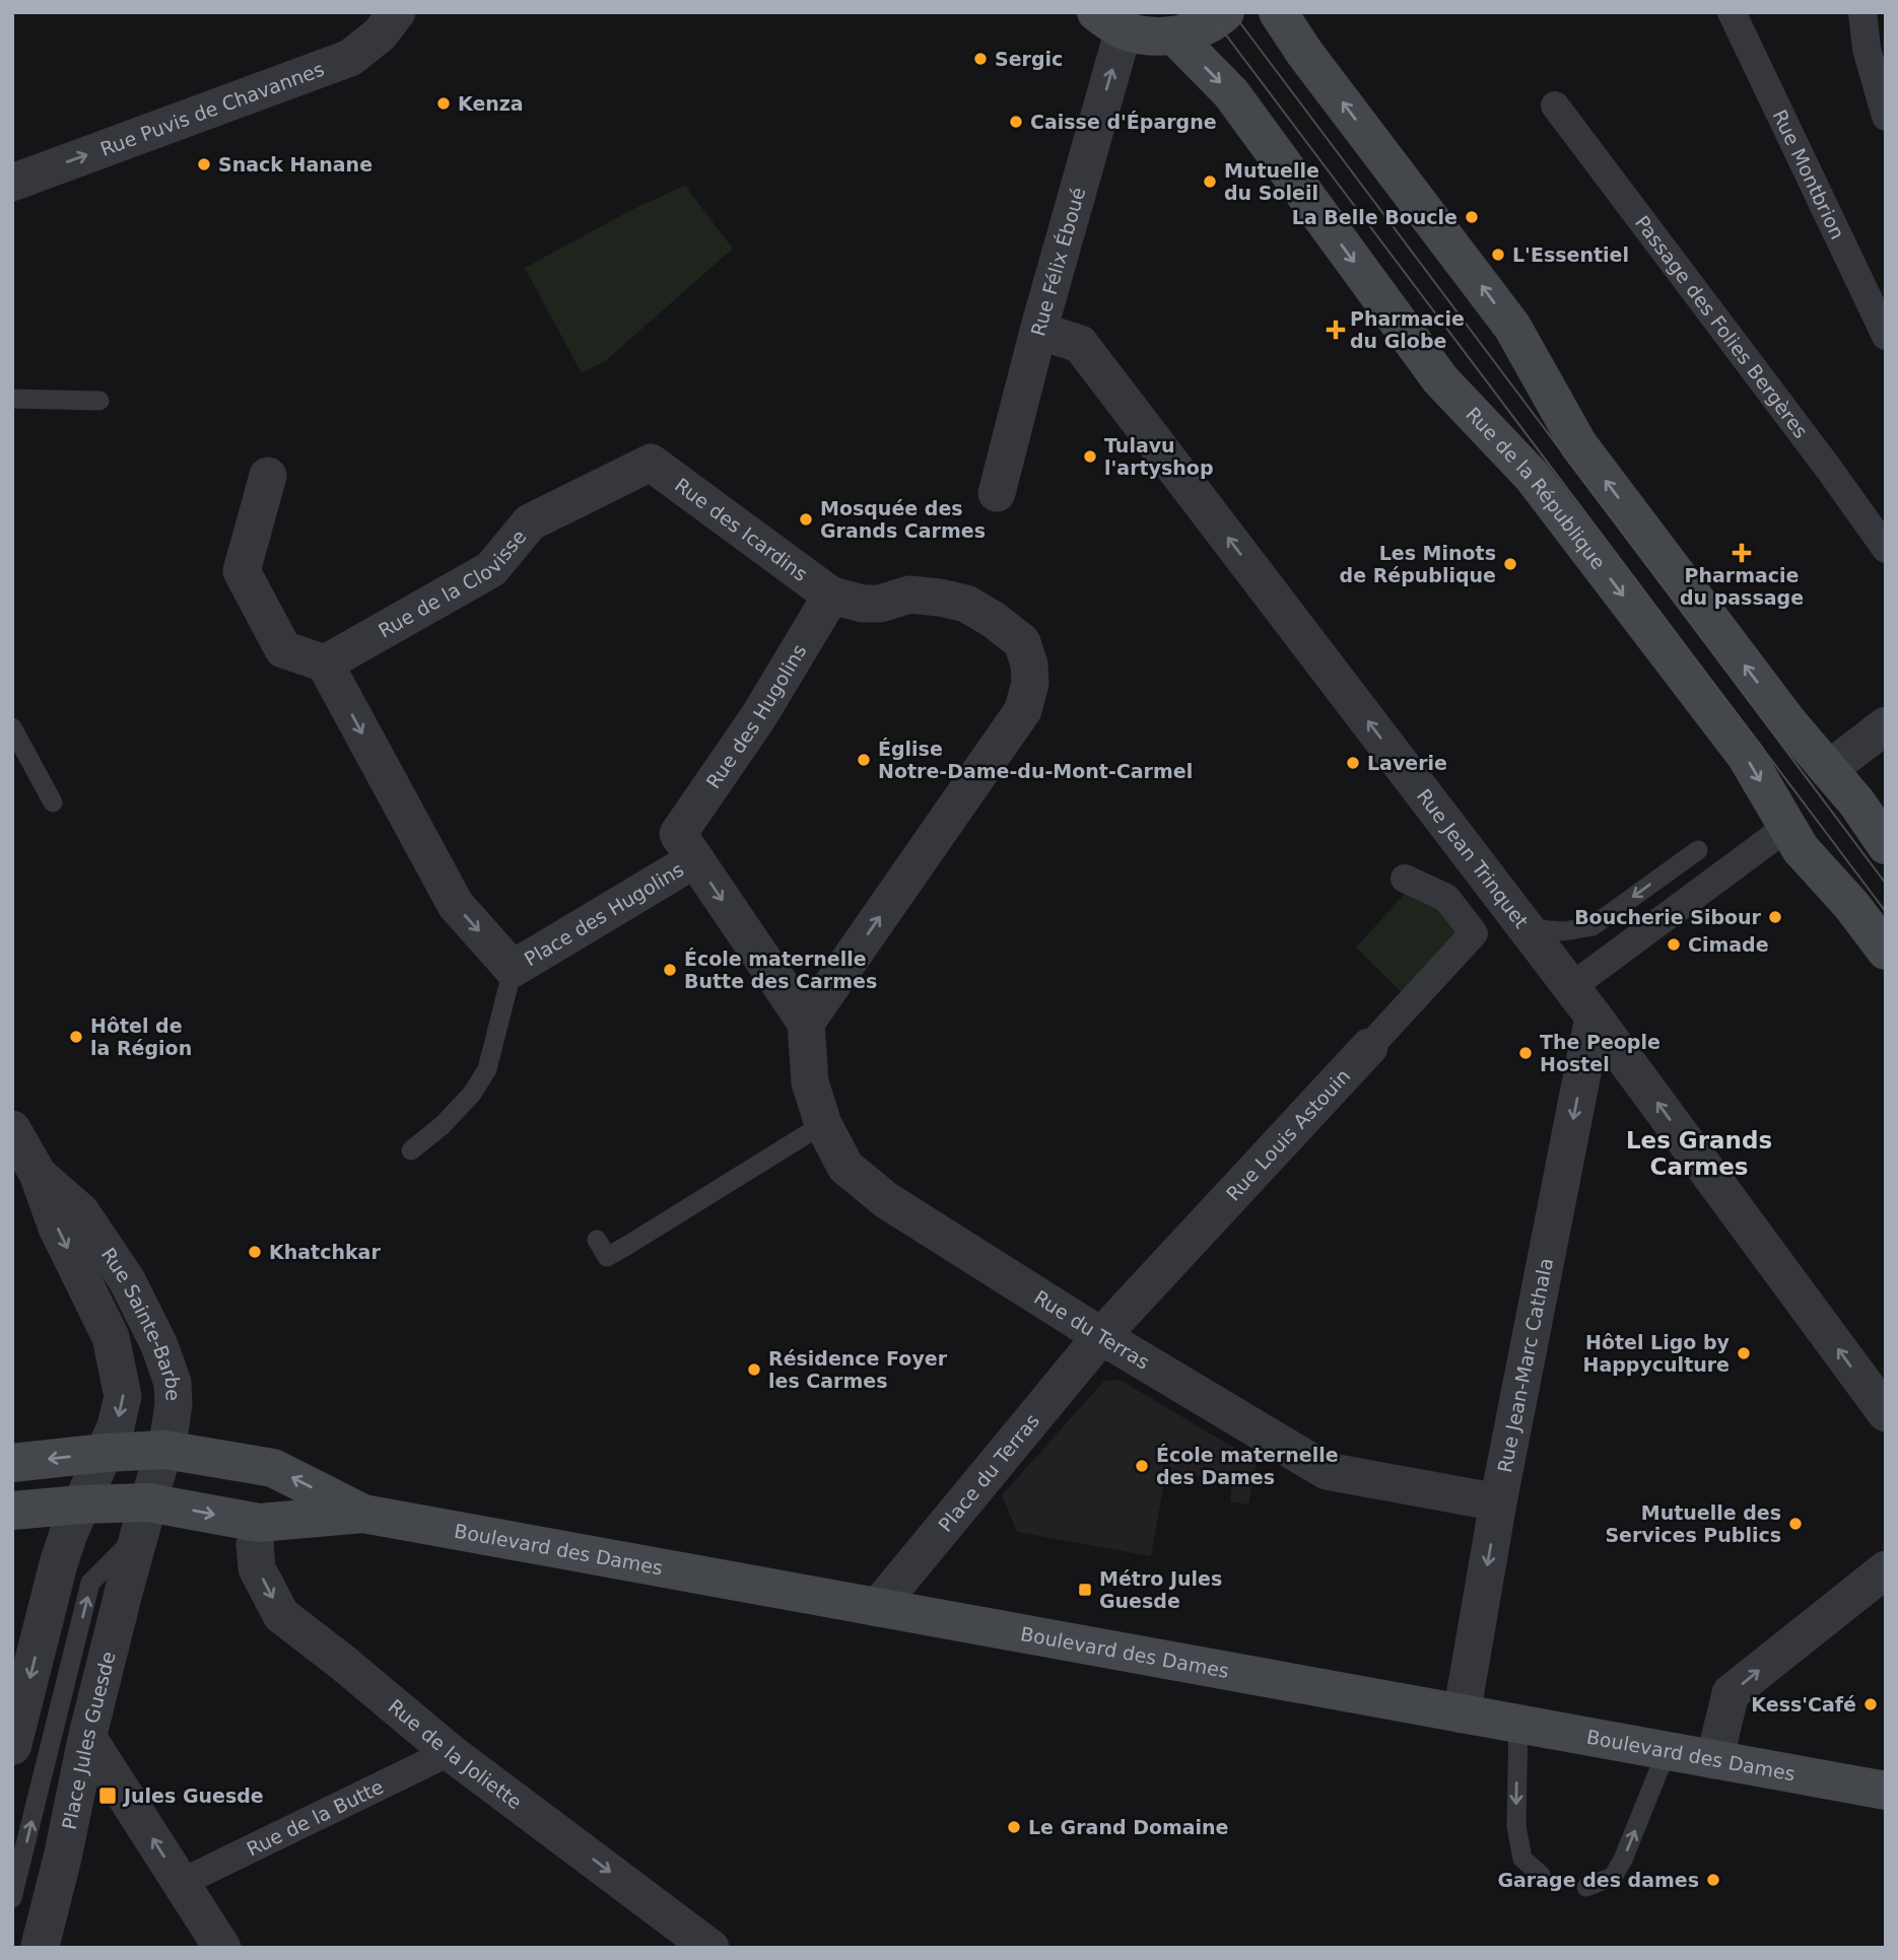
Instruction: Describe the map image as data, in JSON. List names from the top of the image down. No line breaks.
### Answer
{"streets":{"main road":["Rue de la République","Boulevard des Dames"],"street":["Rue Puvis de Chavannes","Rue Montbrion","Rue Félix Éboué","Passage des Folies Bergères","Rue des Icardins","Rue de la Clovisse","Rue des Hugolins","Rue Jean Trinquet","Place des Hugolins","Rue Louis Astouin","Rue Sainte-Barbe","Rue du Terras","Rue Jean-Marc Cathala","Place du Terras","Place Jules Guesde","Rue de la Joliette","Rue de la Butte"]},"crossings":[["Rue Félix Éboué","Rue Jean Trinquet"],["Rue des Icardins","Rue de la Clovisse"],["Rue des Icardins","Rue des Hugolins"],["Rue des Hugolins","Place des Hugolins"],["Rue Jean Trinquet","Rue Jean-Marc Cathala"],["Rue Louis Astouin","Rue du Terras"],["Rue Louis Astouin","Place du Terras"],["Rue Sainte-Barbe","Boulevard des Dames"],["Rue Sainte-Barbe","Place Jules Guesde"],["Rue du Terras","Rue Jean-Marc Cathala"],["Rue du Terras","Place du Terras"],["Rue Jean-Marc Cathala","Boulevard des Dames"],["Place du Terras","Boulevard des Dames"],["Boulevard des Dames","Place Jules Guesde"],["Boulevard des Dames","Rue de la Joliette"],["Rue de la Joliette","Rue de la Butte"]],"one_way":["Rue Puvis de Chavannes","Rue Félix Éboué","Rue Jean Trinquet","Rue Jean-Marc Cathala"],"districts":["Les Grands Carmes"],"places":{"other":["Sergic","Kenza","Caisse d'Épargne","Snack Hanane","Mutuelle du Soleil","La Belle Boucle","L'Essentiel","Tulavu l'artyshop","Mosquée des Grands Carmes","Les Minots de République","Église Notre-Dame-du-Mont-Carmel","Laverie","Boucherie Sibour","Cimade","École maternelle Butte des Carmes","Hôtel de la Région","The People Hostel","Khatchkar","Hôtel Ligo by Happyculture","Résidence Foyer les Carmes","École maternelle des Dames","Mutuelle des Services Publics","Kess'Café","Le Grand Domaine","Garage des dames"],"health":["Pharmacie du Globe","Pharmacie du passage"],"transit":["Métro Jules Guesde","Jules Guesde"]}}
